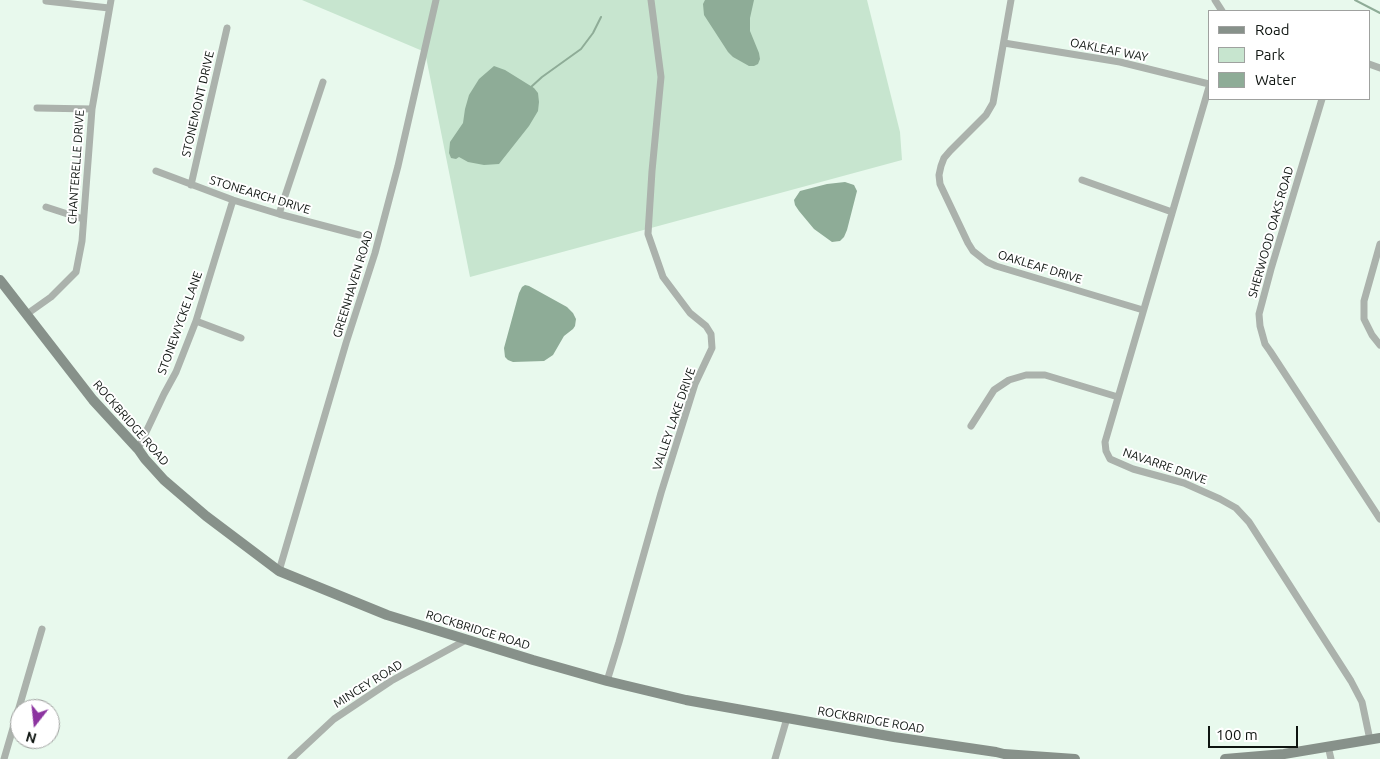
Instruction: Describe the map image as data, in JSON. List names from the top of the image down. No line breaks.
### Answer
{"streets":{"main road":["ROCKBRIDGE ROAD"],"street":["OAKLEAF WAY","STONEMONT DRIVE","CHANTERELLE DRIVE","STONEARCH DRIVE","SHERWOOD OAKS ROAD","OAKLEAF DRIVE","GREENHAVEN ROAD","STONEWYCKE LANE","VALLEY LAKE DRIVE","NAVARRE DRIVE","MINCEY ROAD"]},"crossings":[["OAKLEAF WAY","OAKLEAF DRIVE"],["STONEMONT DRIVE","STONEARCH DRIVE"],["CHANTERELLE DRIVE","ROCKBRIDGE ROAD"],["STONEARCH DRIVE","STONEWYCKE LANE"],["OAKLEAF DRIVE","NAVARRE DRIVE"],["GREENHAVEN ROAD","ROCKBRIDGE ROAD"],["STONEWYCKE LANE","ROCKBRIDGE ROAD"],["VALLEY LAKE DRIVE","ROCKBRIDGE ROAD"],["ROCKBRIDGE ROAD","MINCEY ROAD"]],"legend":["Road","Park","Water"],"scale_bar":"100 m","north":"bottom"}
